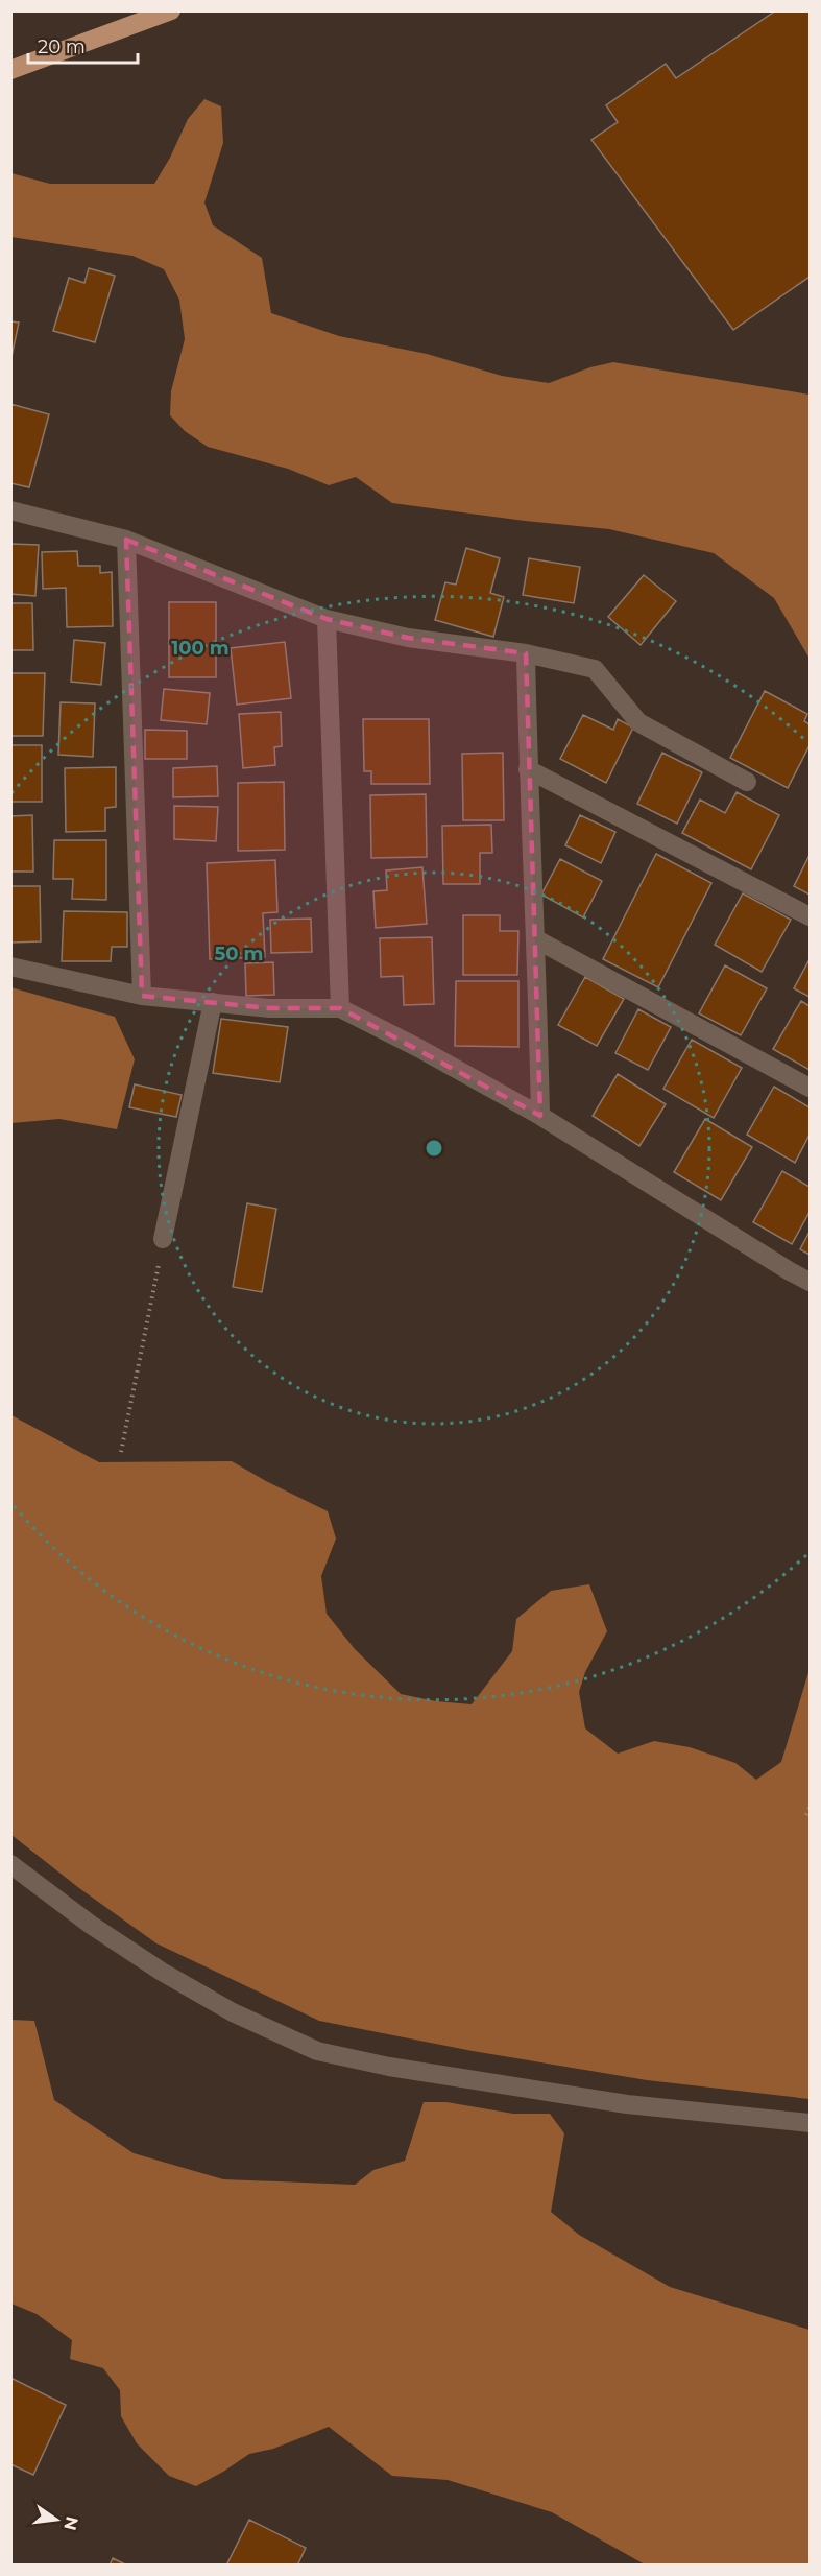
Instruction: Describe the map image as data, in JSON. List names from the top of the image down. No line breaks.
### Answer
{"scale_bar":"20 m","north":"right","rings":["100 m","50 m"]}
